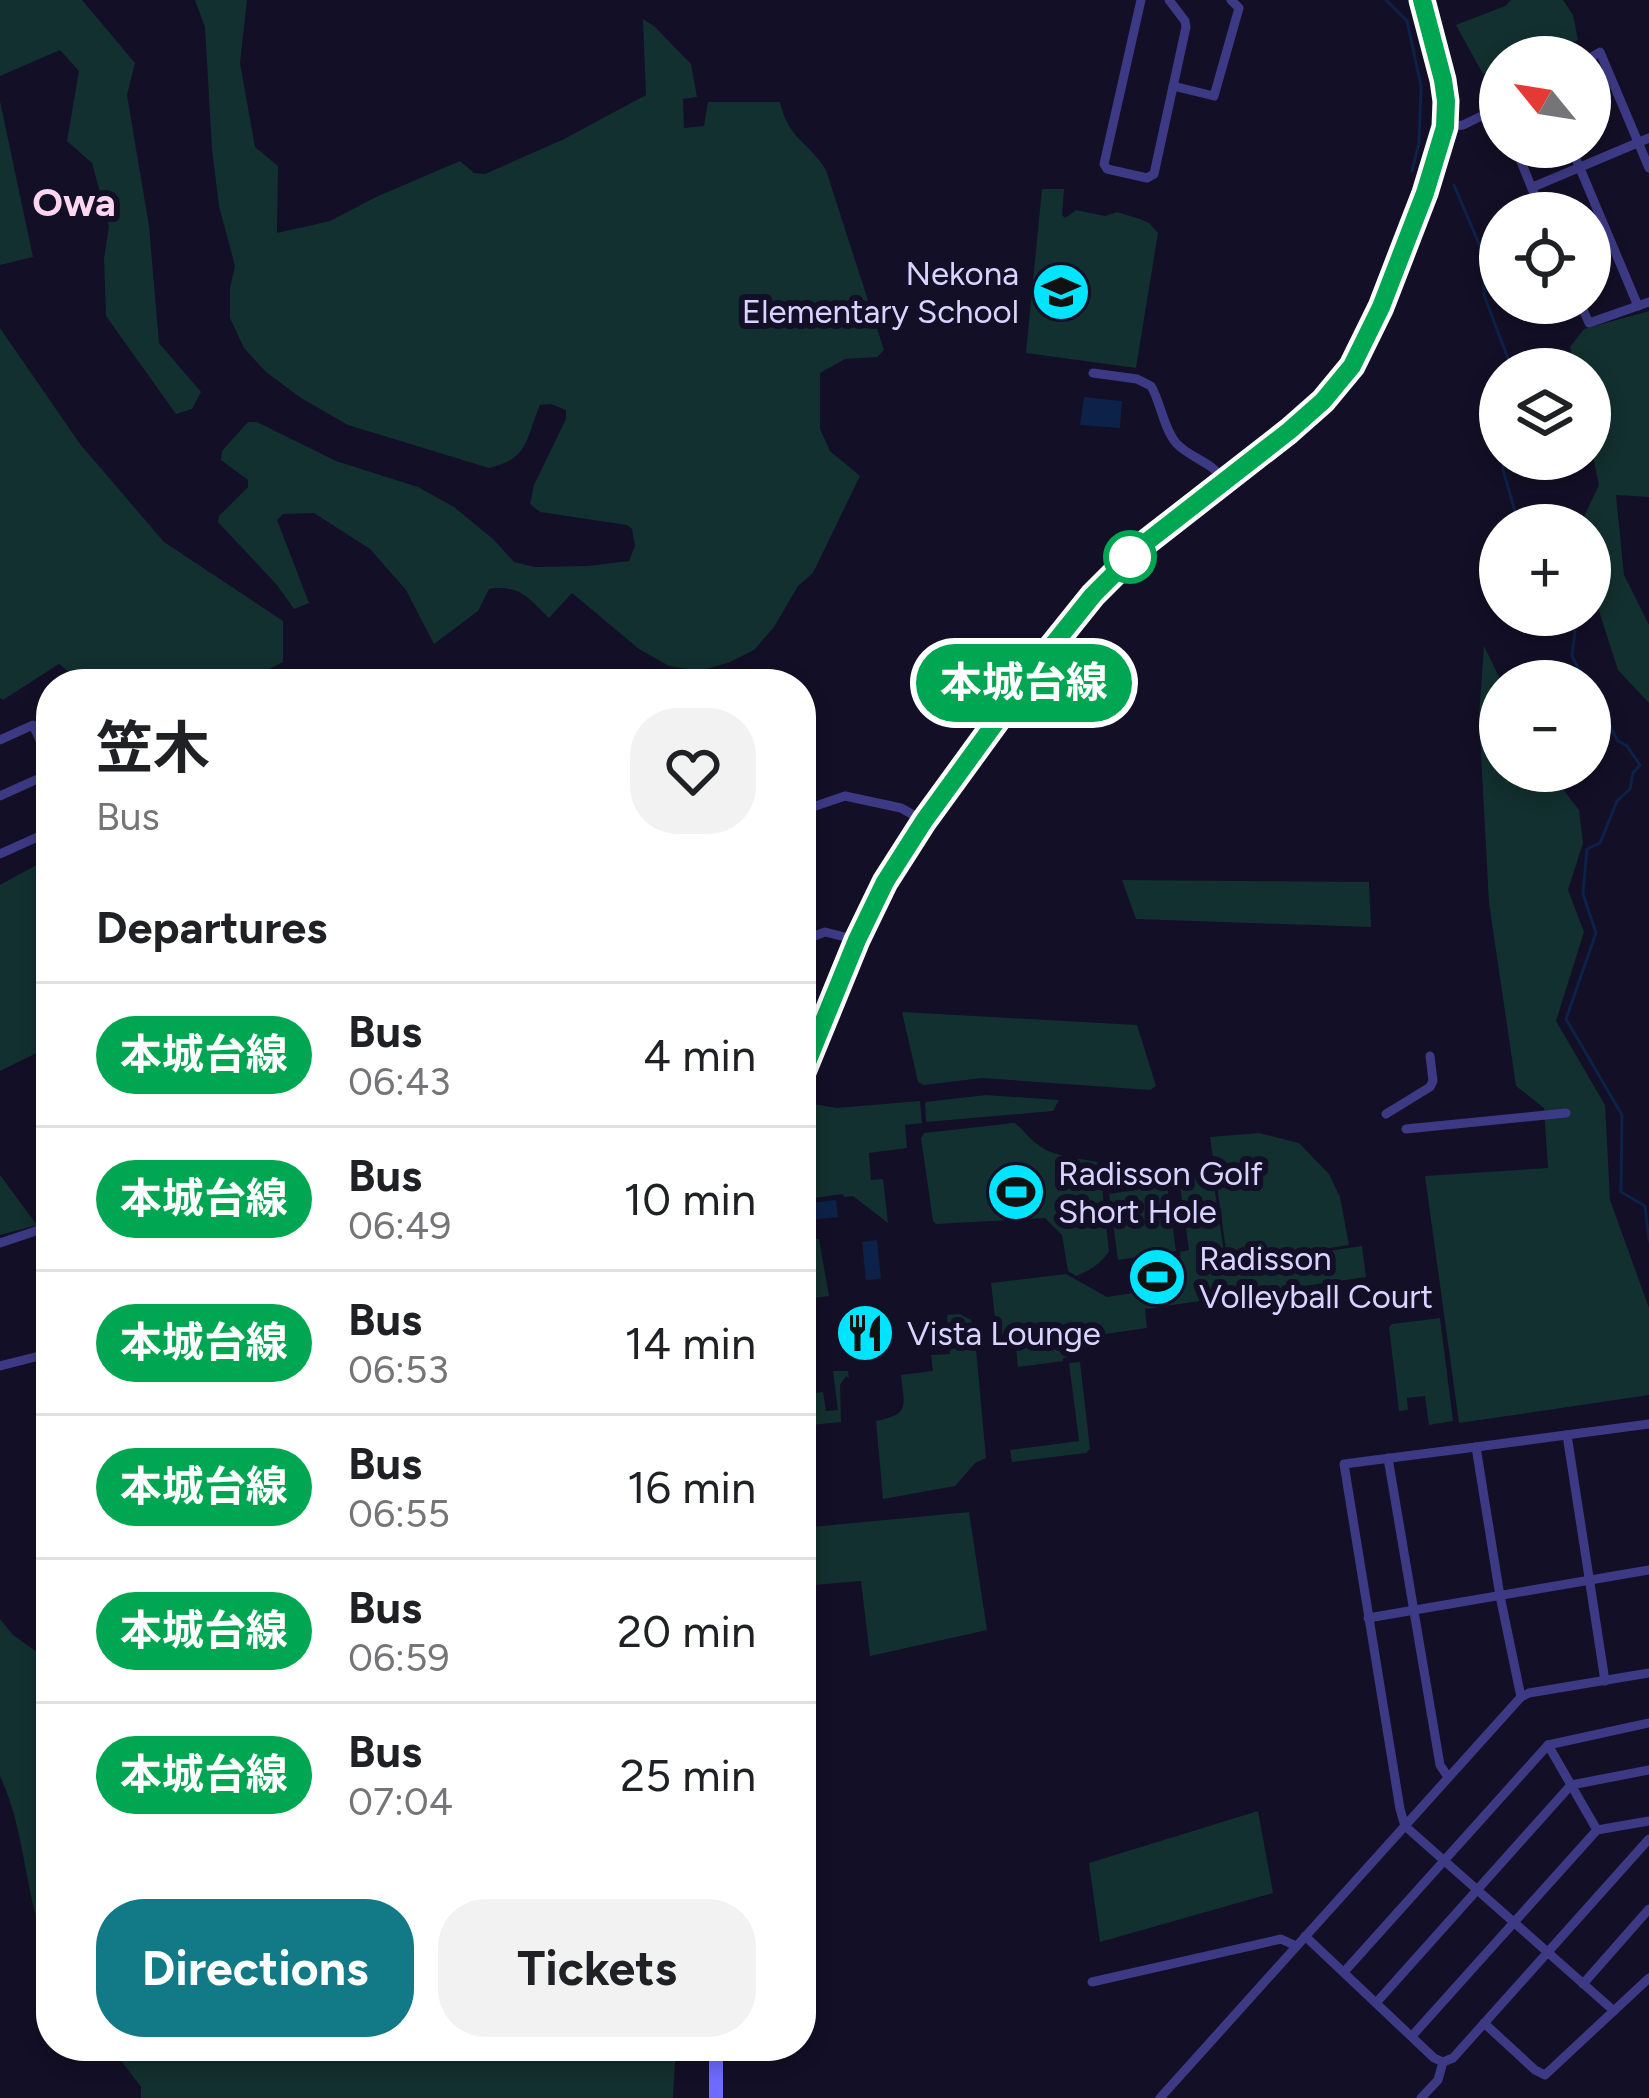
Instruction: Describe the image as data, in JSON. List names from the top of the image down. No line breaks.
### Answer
{"districts":["Owa"],"places":{"school or university":["Nekona Elementary School"],"sports":["Radisson Golf Short Hole","Radisson Volleyball Court"],"restaurant":["Vista Lounge"]},"lines":["bus line 本城台線"],"north":"top left","page":{"on_map":"本城台線","map_buttons":["+","−"],"heading":[["笠木","Bus"],"Departures"],"list":[{"mark":"本城台線","name":"Bus","note":"06:43","value":"4 min"},{"mark":"本城台線","name":"Bus","note":"06:49","value":"10 min"},{"mark":"本城台線","name":"Bus","note":"06:53","value":"14 min"},{"mark":"本城台線","name":"Bus","note":"06:55","value":"16 min"},{"mark":"本城台線","name":"Bus","note":"06:59","value":"20 min"},{"mark":"本城台線","name":"Bus","note":"07:04","value":"25 min"}],"buttons":["Directions","Tickets"]}}
